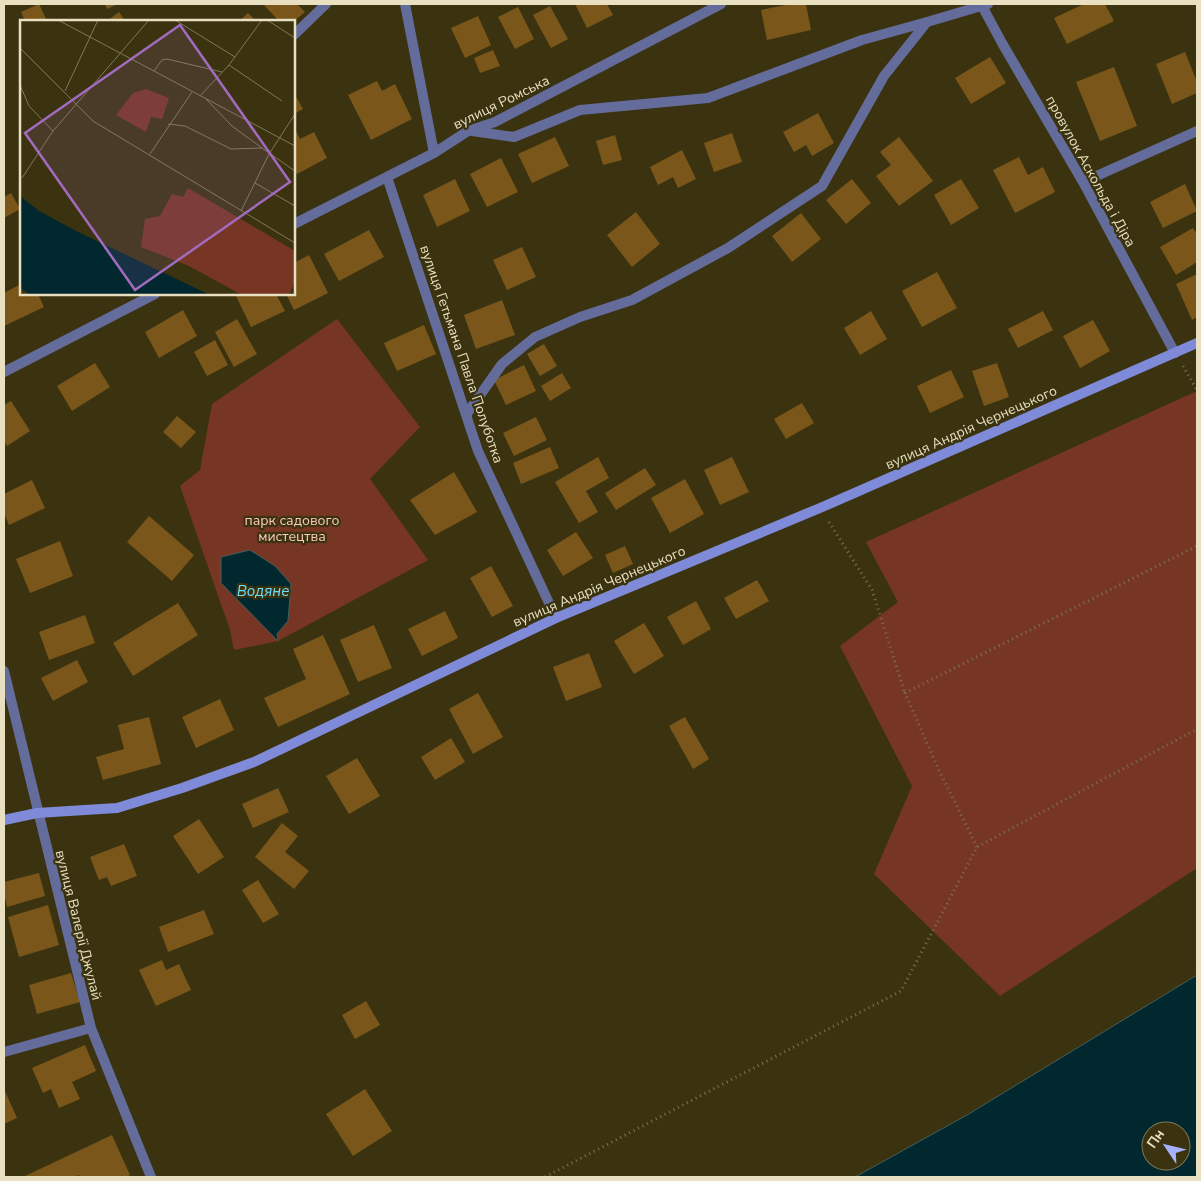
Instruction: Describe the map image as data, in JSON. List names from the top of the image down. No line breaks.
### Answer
{"streets":{"street":["вулиця Ромська","провулок Аскольда і Діра","вулиця Гетьмана Павла Полуботка","вулиця Андрія Чернецького","вулиця Валерії Джулай"]},"crossings":[["вулиця Ромська","вулиця Гетьмана Павла Полуботка"],["провулок Аскольда і Діра","вулиця Андрія Чернецького"],["вулиця Гетьмана Павла Полуботка","вулиця Андрія Чернецького"],["вулиця Андрія Чернецького","вулиця Валерії Джулай"]],"water":["Водяне"],"parks":["парк садового мистецтва"],"north":"top left"}
